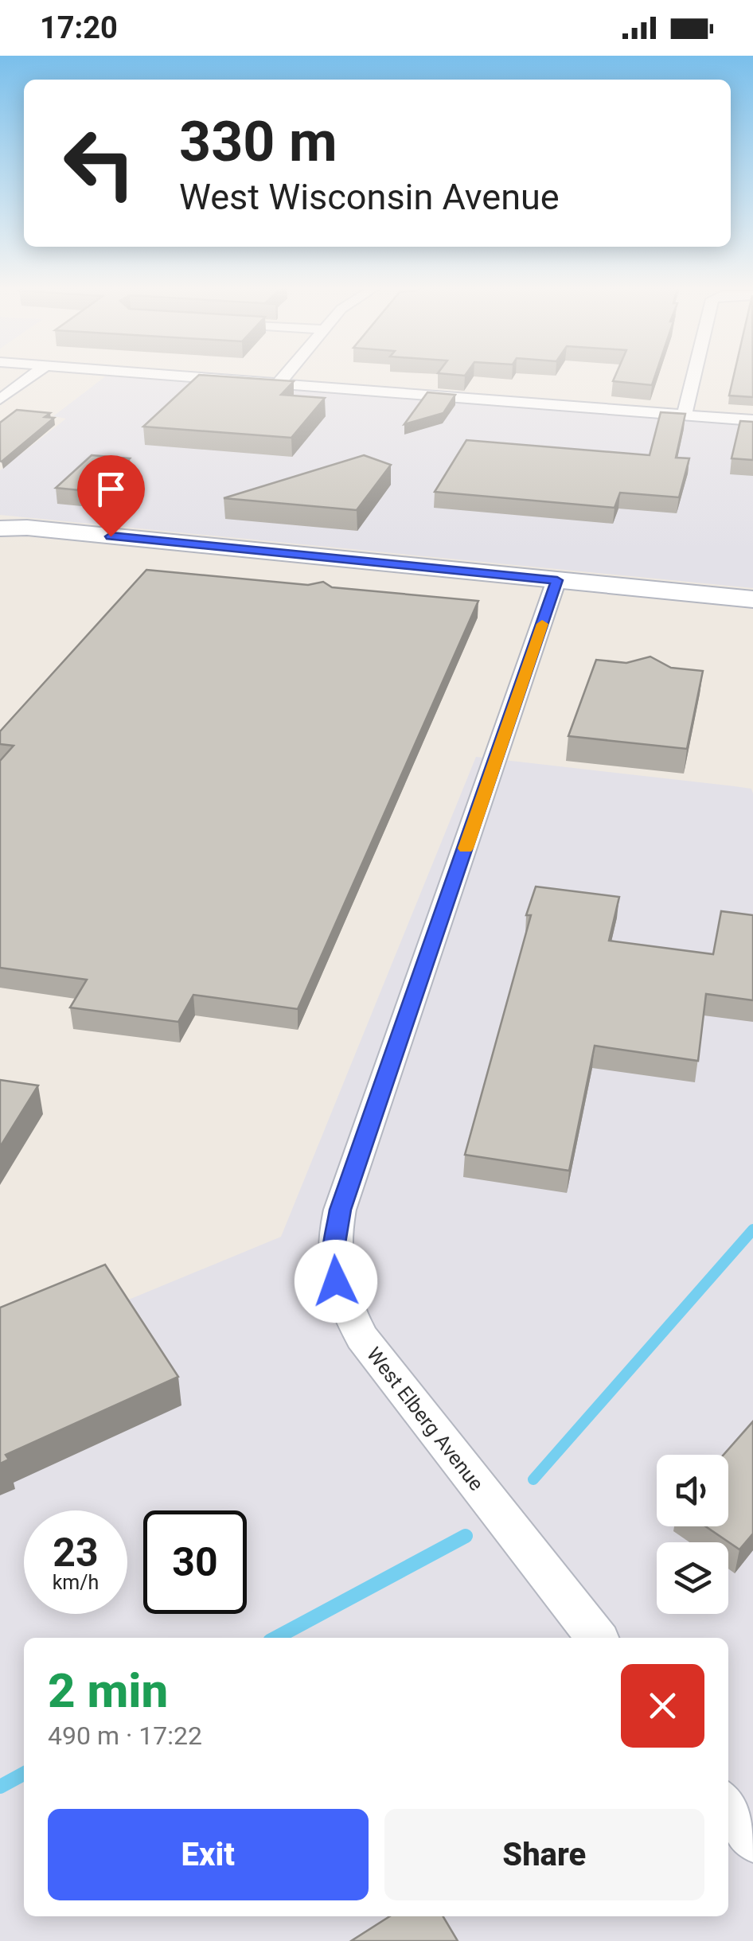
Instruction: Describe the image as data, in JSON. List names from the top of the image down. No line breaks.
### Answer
{"streets":{"street":["West Elberg Avenue"]},"page":{"status":"17:20","turn":["330 m","West Wisconsin Avenue"],"speed":"23 km/h","limit":"30","heading":["2 min","490 m · 17:22"],"buttons":["Exit","Share"]}}
